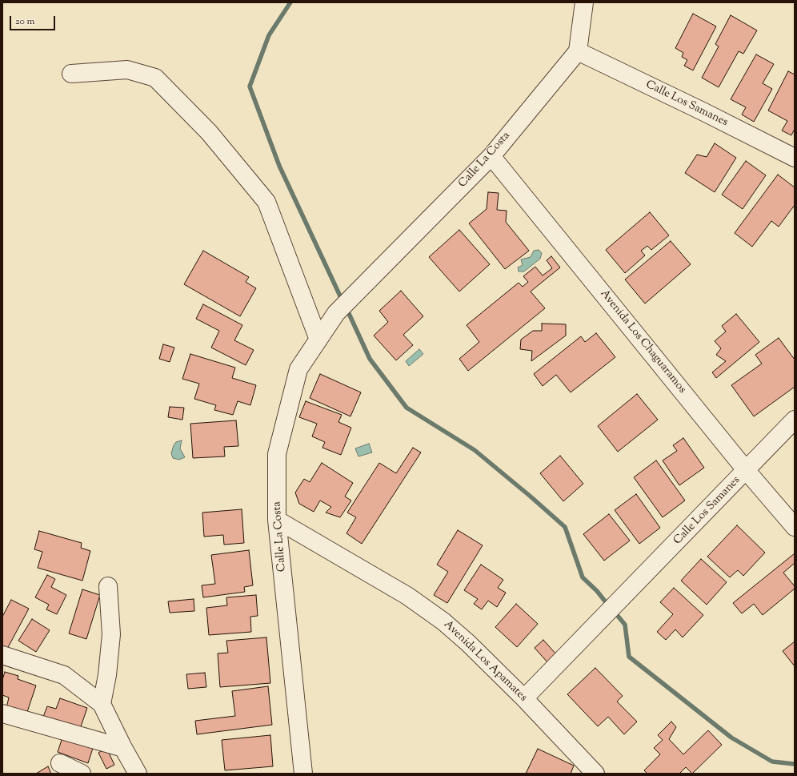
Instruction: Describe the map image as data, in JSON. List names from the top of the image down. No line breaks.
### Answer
{"streets":{"street":["Calle Los Samanes","Calle La Costa","Avenida Los Chaguaramos","Avenida Los Apamates"]},"crossings":[["Calle Los Samanes","Calle La Costa"],["Calle Los Samanes","Avenida Los Chaguaramos"],["Calle Los Samanes","Avenida Los Apamates"],["Calle La Costa","Avenida Los Chaguaramos"],["Calle La Costa","Avenida Los Apamates"]],"scale_bar":"20 m"}
